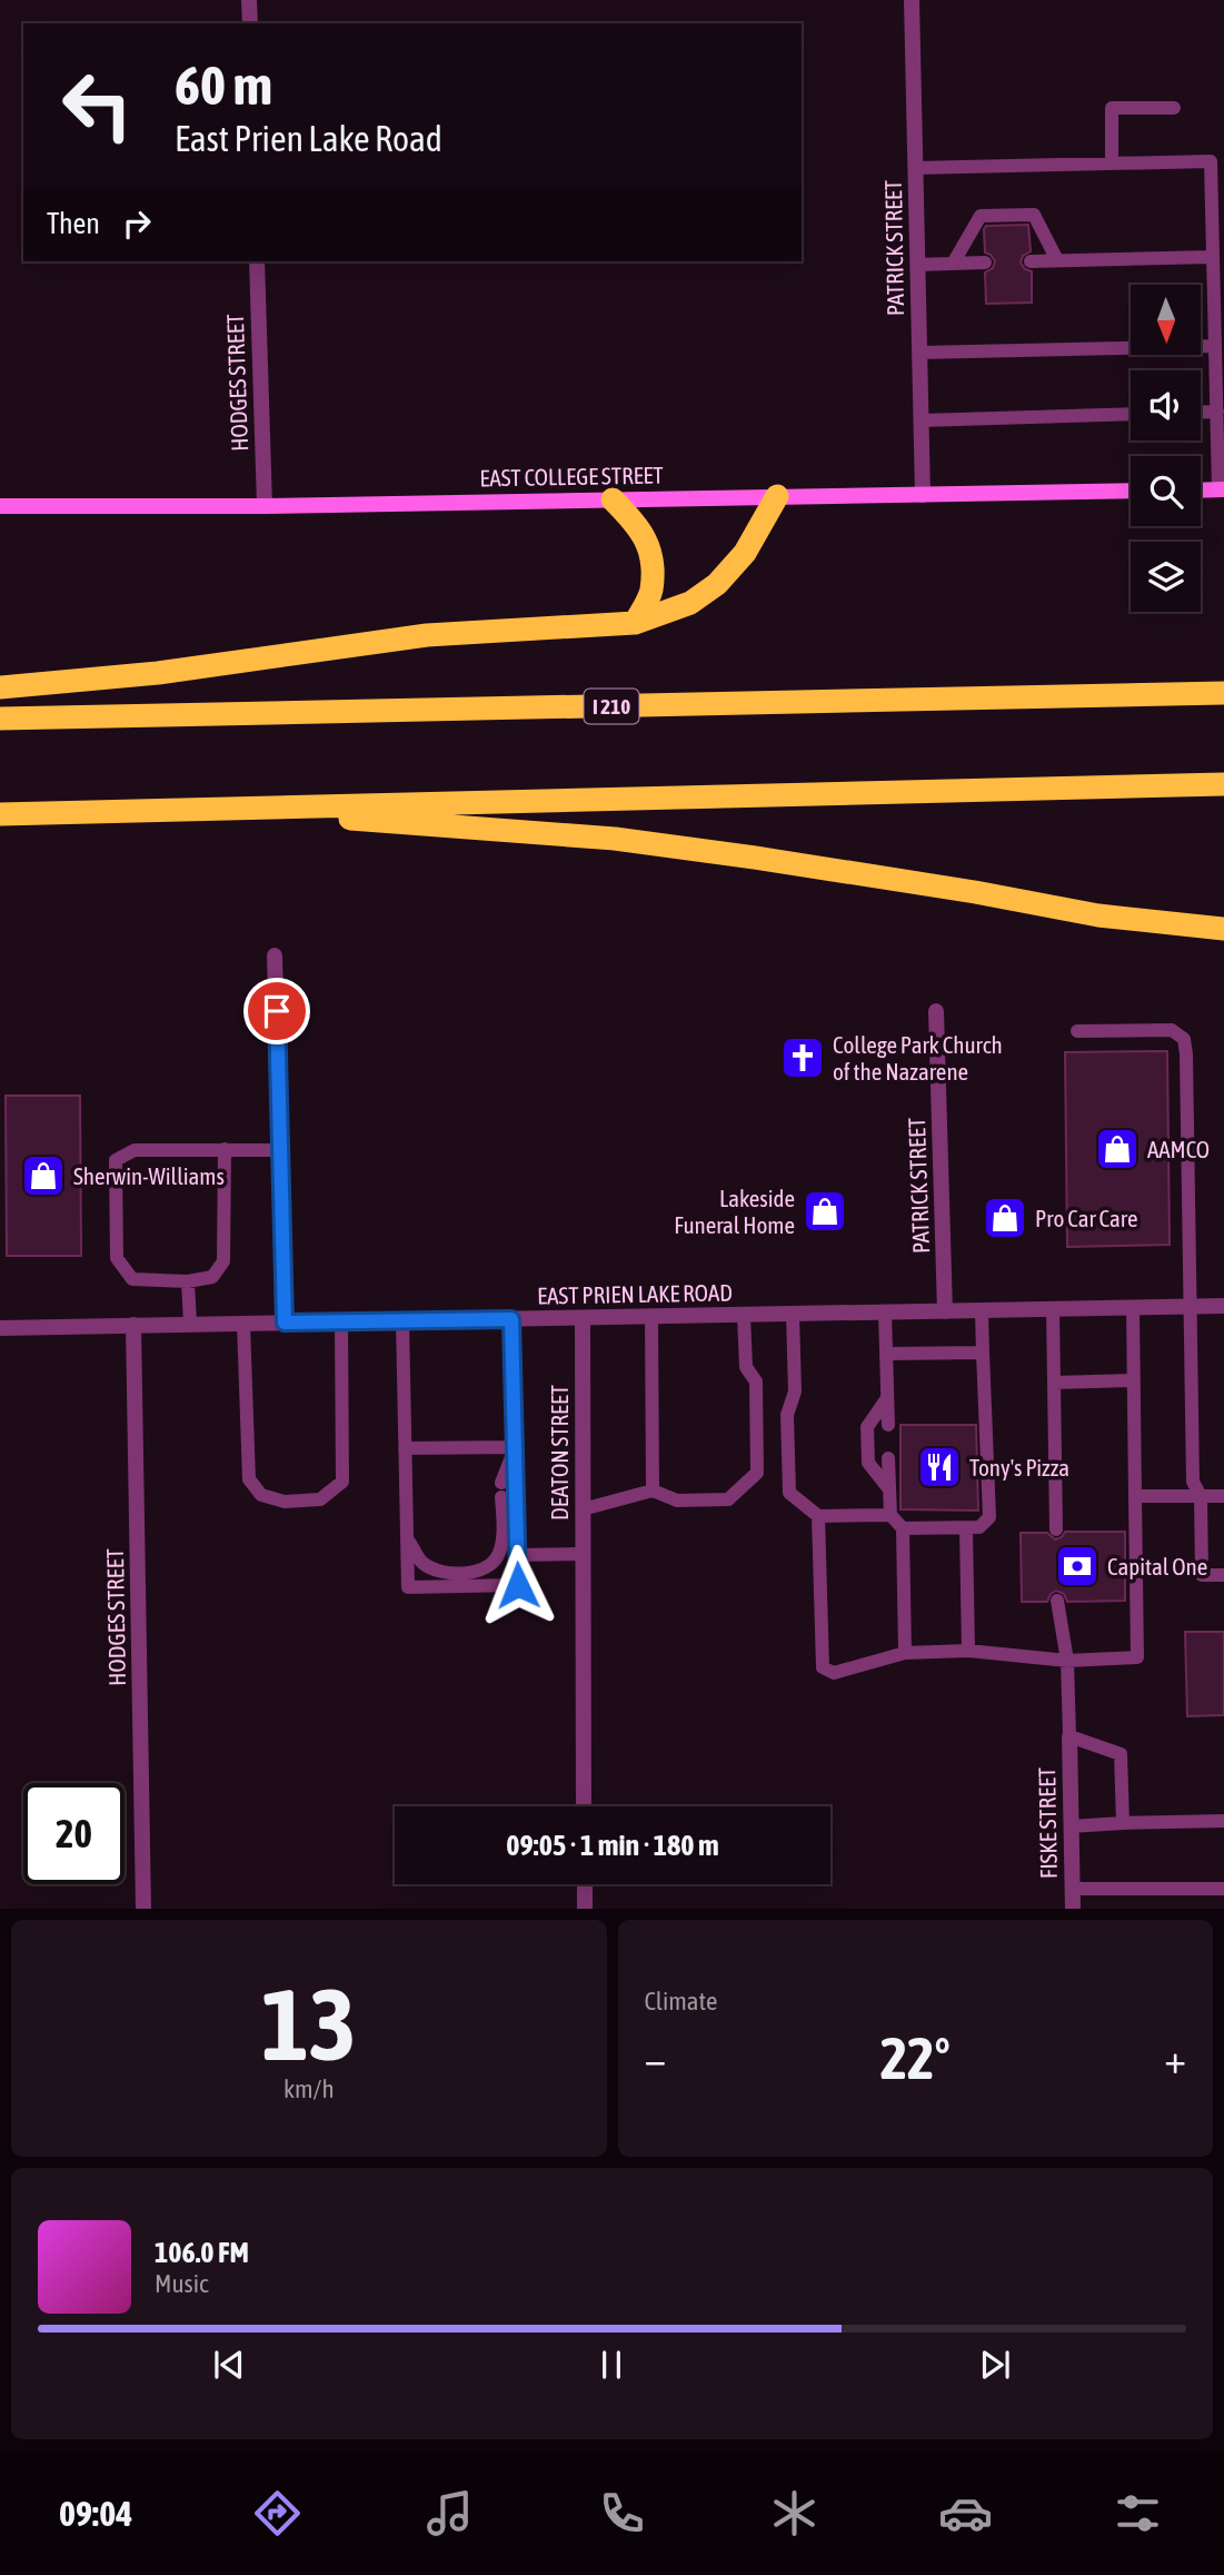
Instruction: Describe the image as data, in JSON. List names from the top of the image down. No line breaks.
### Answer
{"streets":{"highway":["I 210"],"main road":["EAST COLLEGE STREET"],"street":["PATRICK STREET","HODGES STREET","EAST PRIEN LAKE ROAD","DEATON STREET","FISKE STREET"]},"crossings":[["PATRICK STREET","EAST COLLEGE STREET"],["PATRICK STREET","EAST PRIEN LAKE ROAD"],["HODGES STREET","EAST COLLEGE STREET"],["HODGES STREET","EAST PRIEN LAKE ROAD"],["EAST PRIEN LAKE ROAD","DEATON STREET"]],"places":{"church":["College Park Church of the Nazarene"],"shop":["AAMCO","Sherwin-Williams","Lakeside Funeral Home","Pro Car Care"],"restaurant":["Tony's Pizza"],"bank":["Capital One"]},"north":"bottom","page":{"turn":["60 m","East Prien Lake Road"],"then":"Then","limit":"20","trip":"09:05 · 1 min · 180 m","tile":[["13","km/h"],"Climate"],"heat":["−","22°","+"],"song":["106.0 FM","Music"],"tabs":"09:04"}}
